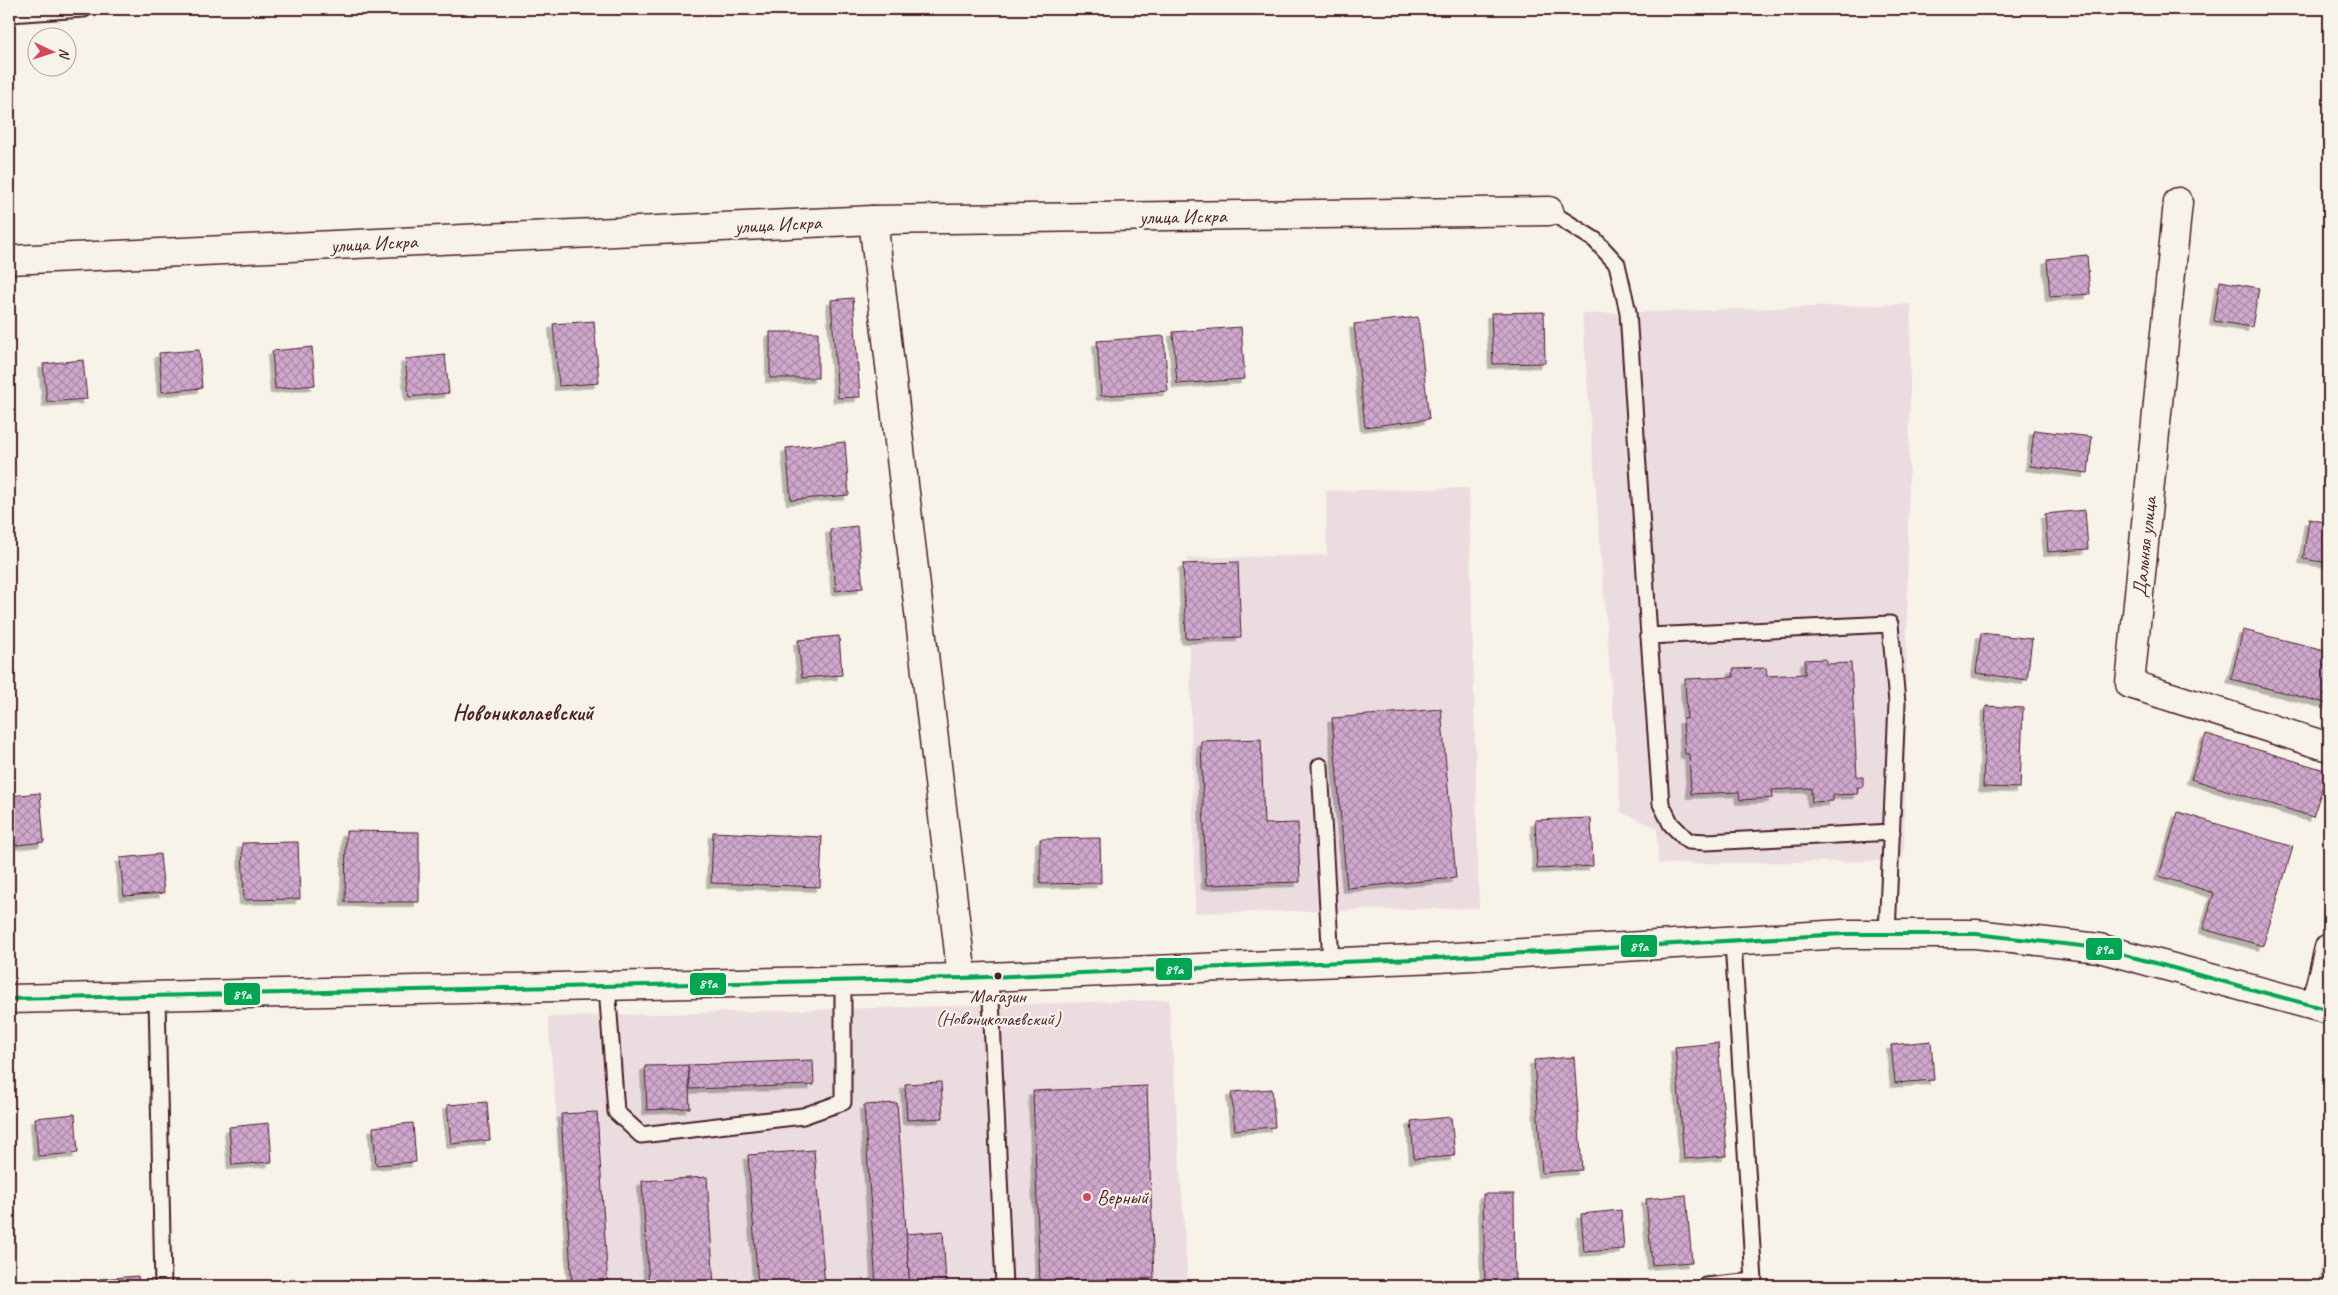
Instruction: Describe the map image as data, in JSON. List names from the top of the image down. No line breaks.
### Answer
{"streets":{"street":["улица Искра","Дальняя улица"]},"districts":["Новониколаевский"],"places":["Магазин (Новониколаевский)","Верный"],"lines":["transit line 89a"],"north":"right"}
